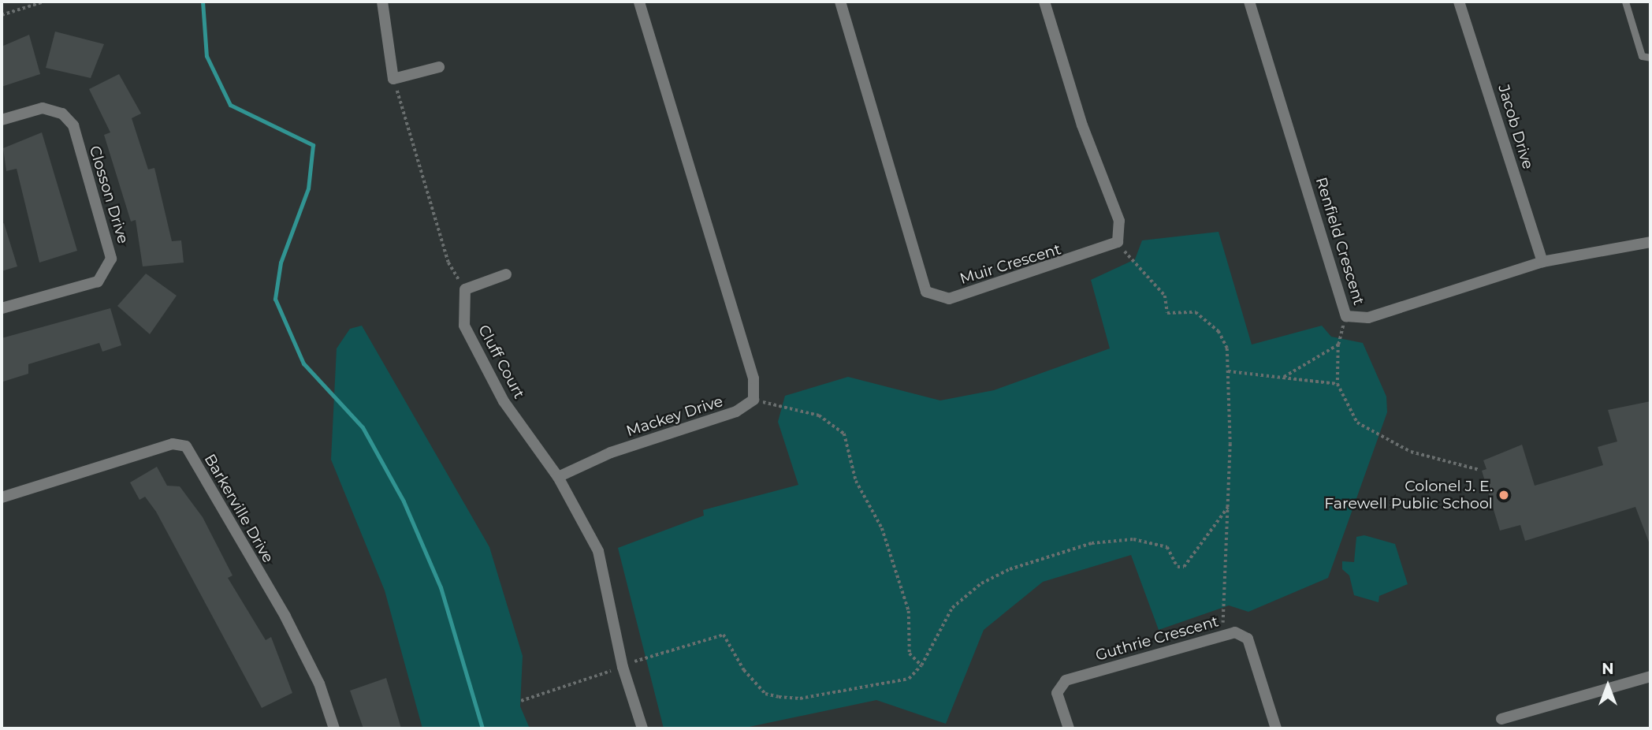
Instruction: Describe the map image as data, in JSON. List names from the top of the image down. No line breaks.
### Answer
{"streets":{"street":["Jacob Drive","Closson Drive","Renfield Crescent","Muir Crescent","Cluff Court","Mackey Drive","Barkerville Drive","Guthrie Crescent"]},"crossings":[["Jacob Drive","Renfield Crescent"],["Cluff Court","Mackey Drive"]],"places":["Colonel J. E. Farewell Public School"],"north":"top"}
